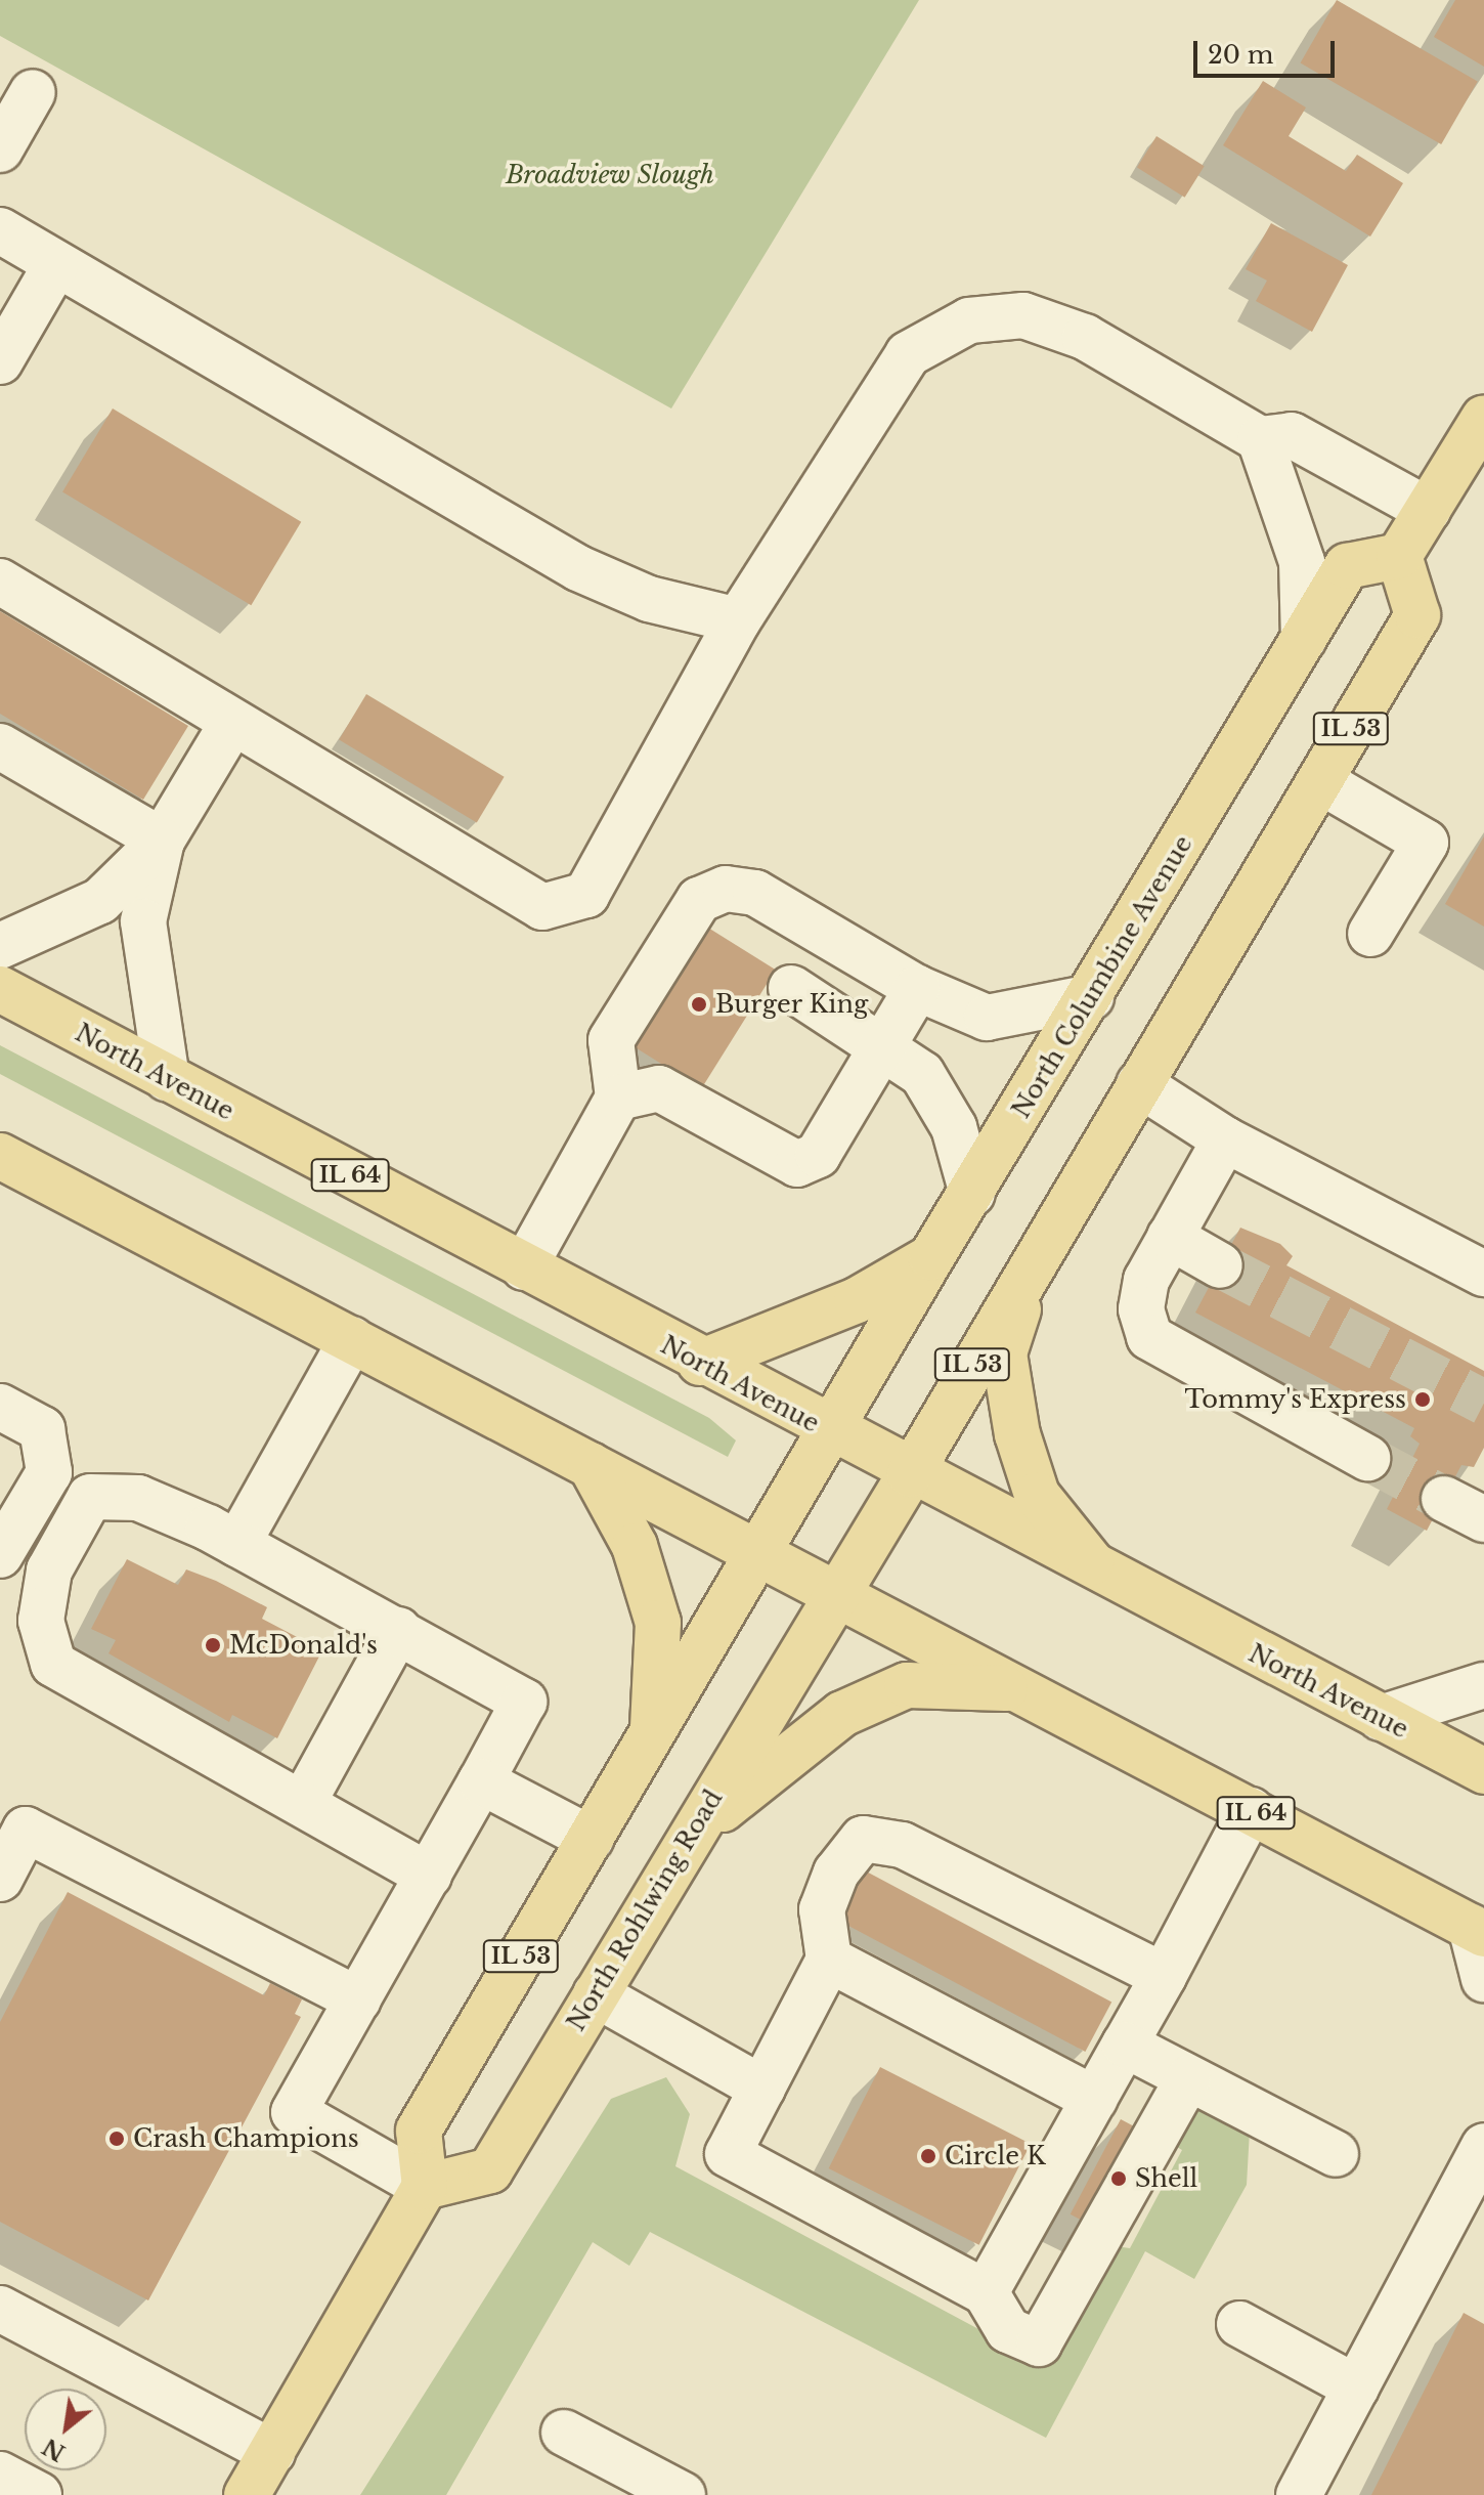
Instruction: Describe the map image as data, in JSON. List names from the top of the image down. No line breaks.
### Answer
{"streets":{"main road":["IL 53","North Columbine Avenue","North Avenue","IL 64","North Rohlwing Road"]},"crossings":[["IL 53","North Columbine Avenue"],["IL 53","North Avenue"],["IL 53","IL 64"],["IL 53","North Rohlwing Road"],["North Columbine Avenue","North Avenue"],["IL 64","North Rohlwing Road"]],"parks":["Broadview Slough"],"places":["Burger King","Tommy's Express","McDonald's","Crash Champions","Circle K","Shell"],"scale_bar":"20 m","north":"bottom left"}
